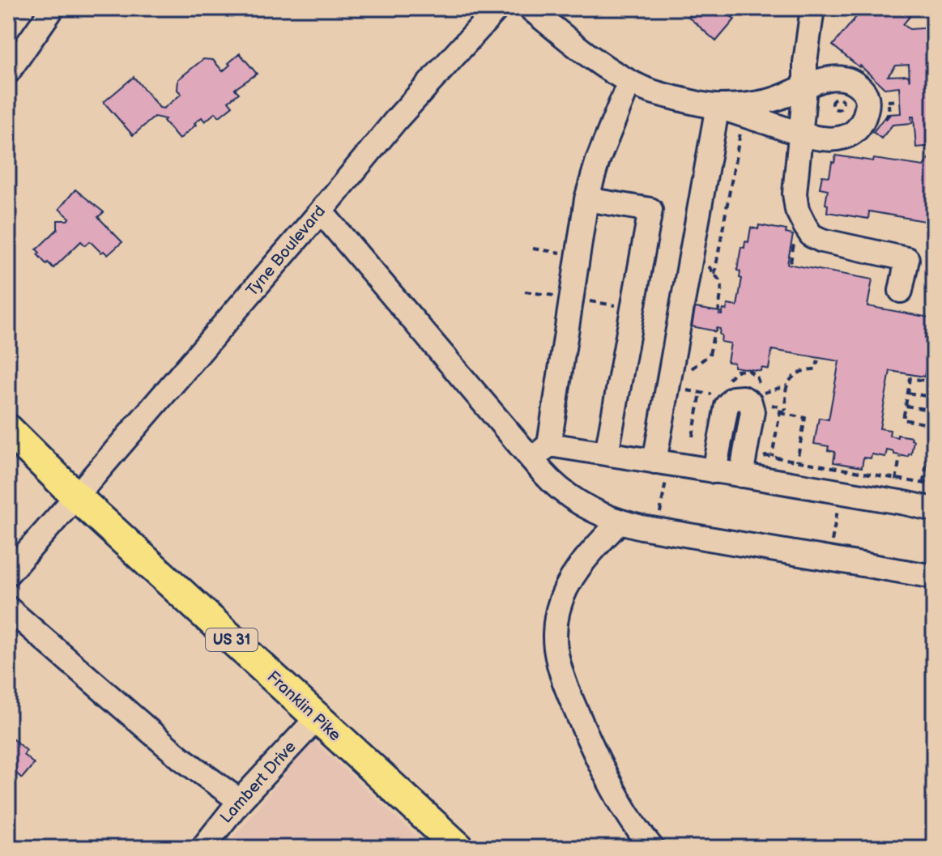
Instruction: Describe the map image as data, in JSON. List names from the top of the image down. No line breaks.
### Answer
{"streets":{"main road":["US 31","Franklin Pike"],"street":["Tyne Boulevard","Lambert Drive"]},"crossings":[["Tyne Boulevard","Franklin Pike"],["Franklin Pike","Lambert Drive"]]}
